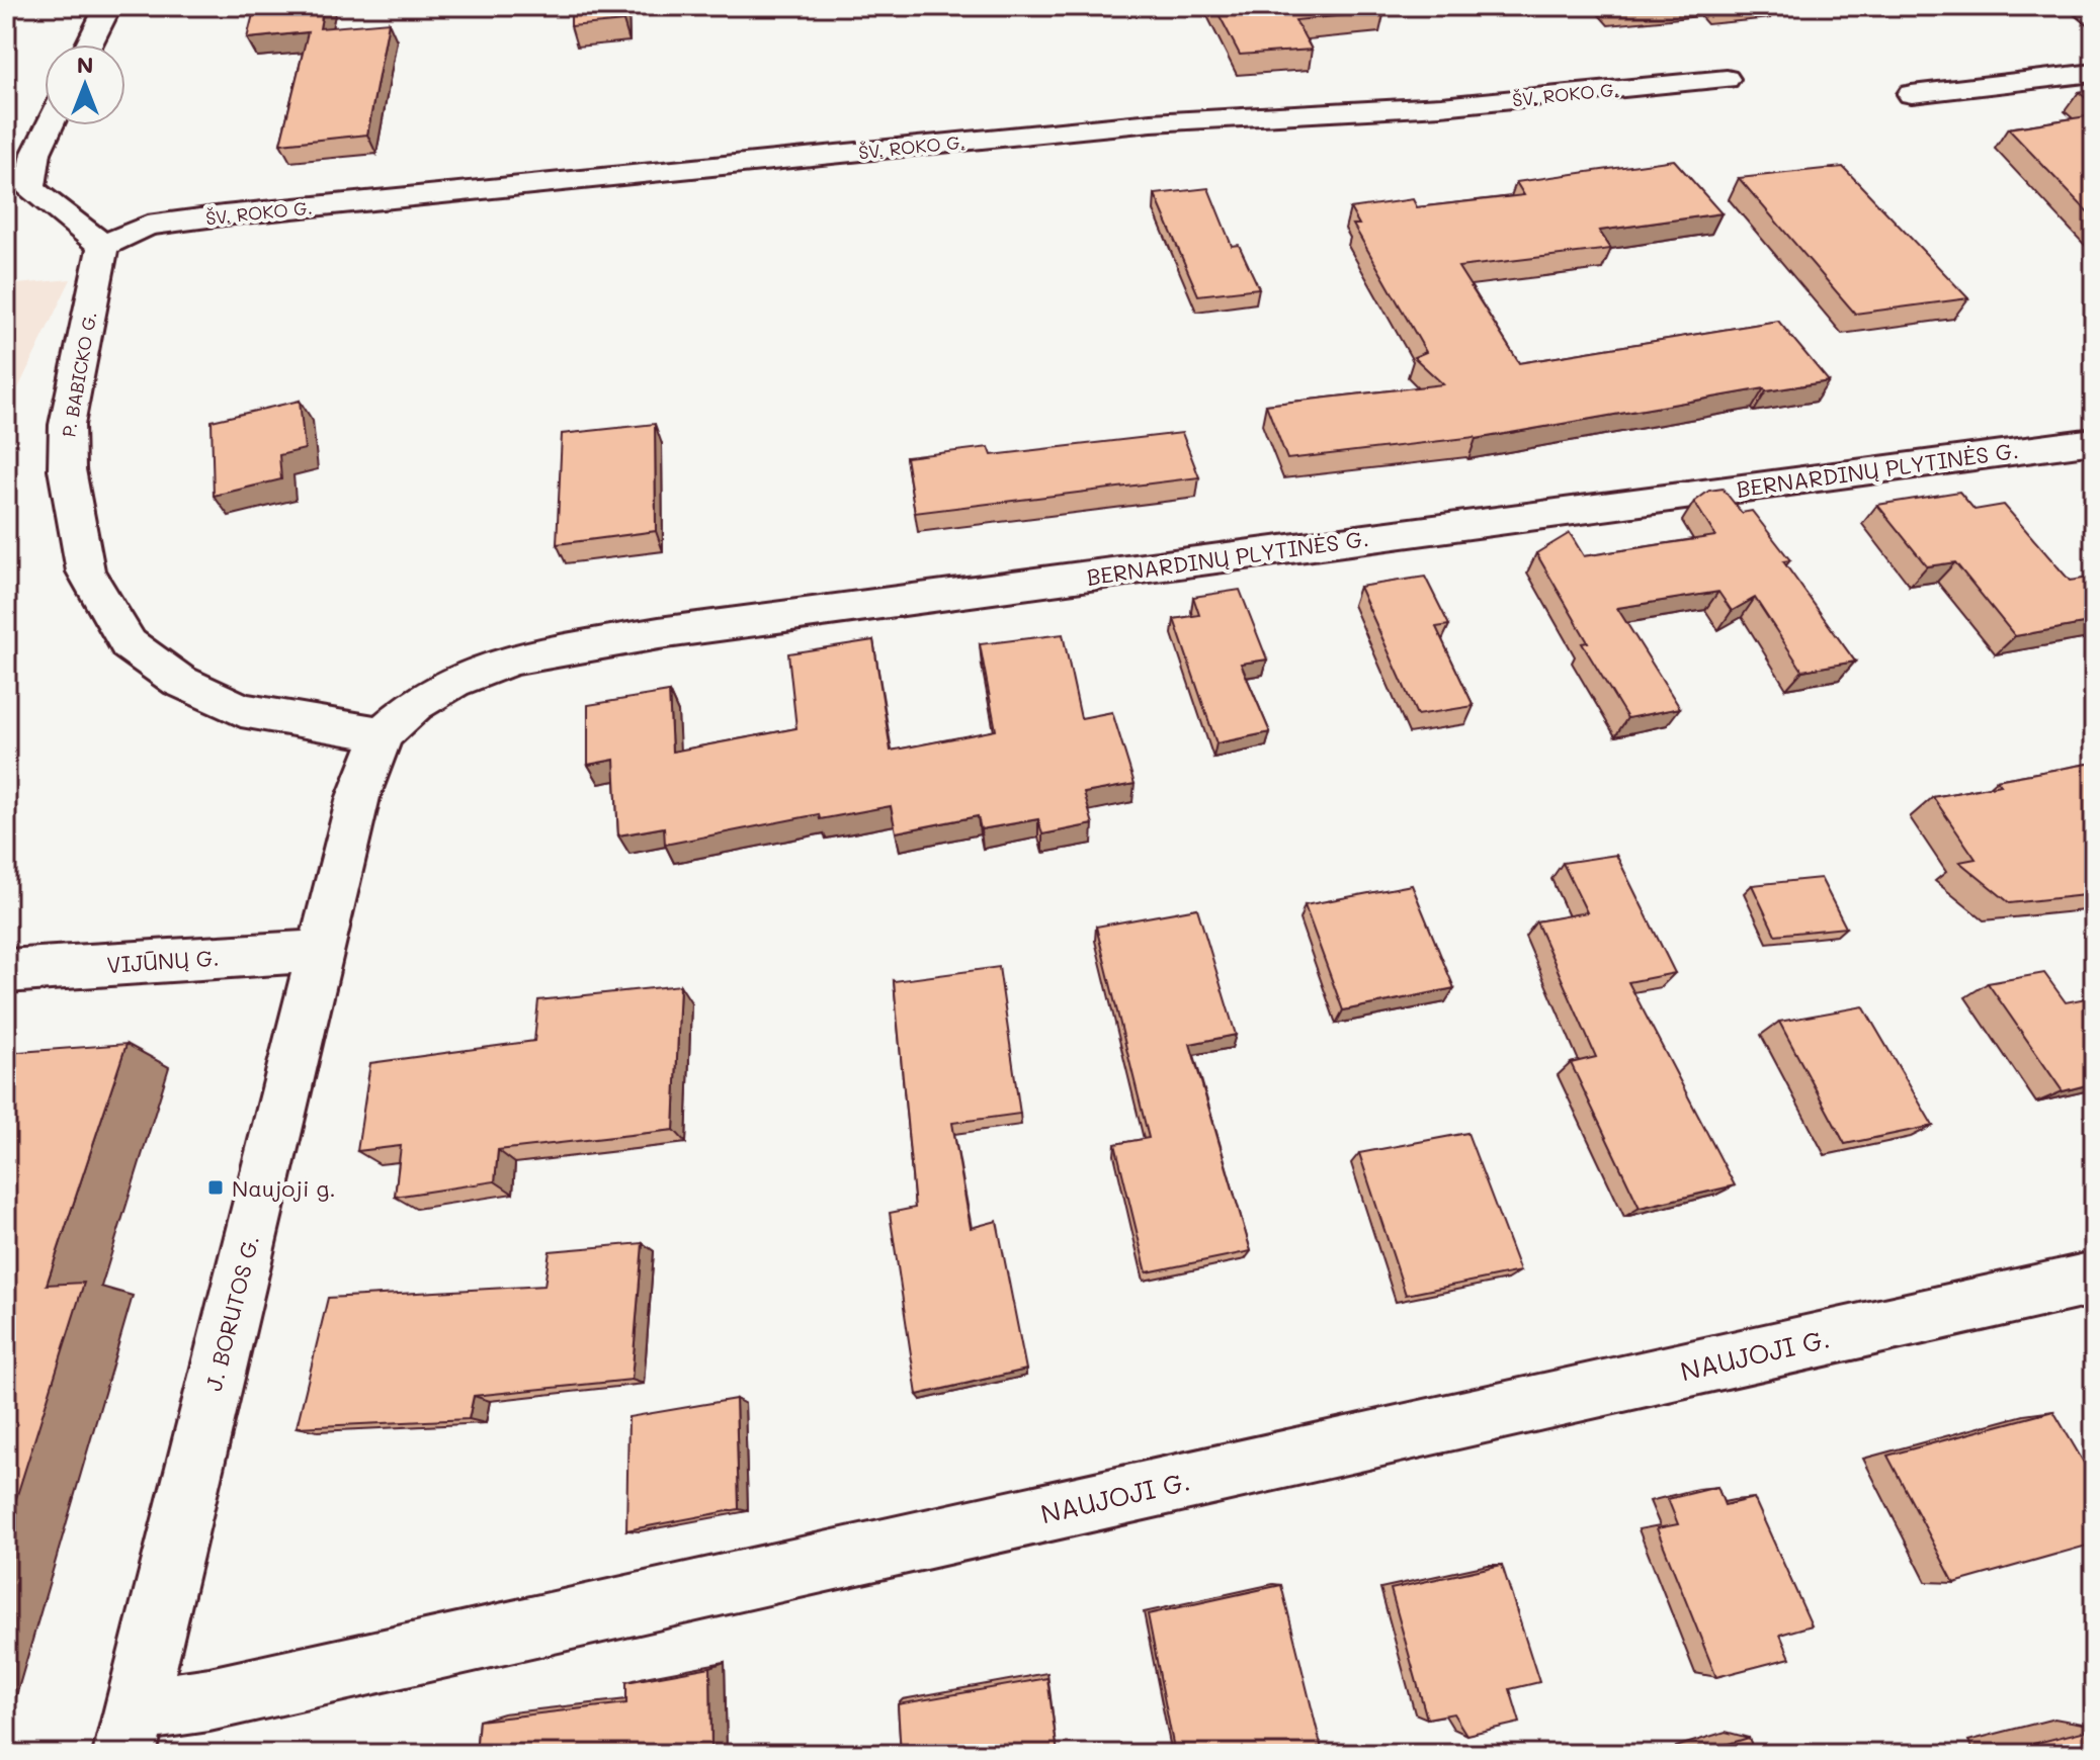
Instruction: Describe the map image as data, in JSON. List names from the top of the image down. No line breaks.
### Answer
{"streets":{"street":["ŠV. ROKO G.","P. BABICKO G.","BERNARDINŲ PLYTINĖS G.","VIJŪNŲ G.","J. BORUTOS G.","NAUJOJI G."]},"crossings":[["ŠV. ROKO G.","P. BABICKO G."],["P. BABICKO G.","BERNARDINŲ PLYTINĖS G."],["P. BABICKO G.","J. BORUTOS G."],["BERNARDINŲ PLYTINĖS G.","J. BORUTOS G."],["VIJŪNŲ G.","J. BORUTOS G."],["J. BORUTOS G.","NAUJOJI G."]],"places":{"transit":["Naujoji g."]},"north":"top"}
